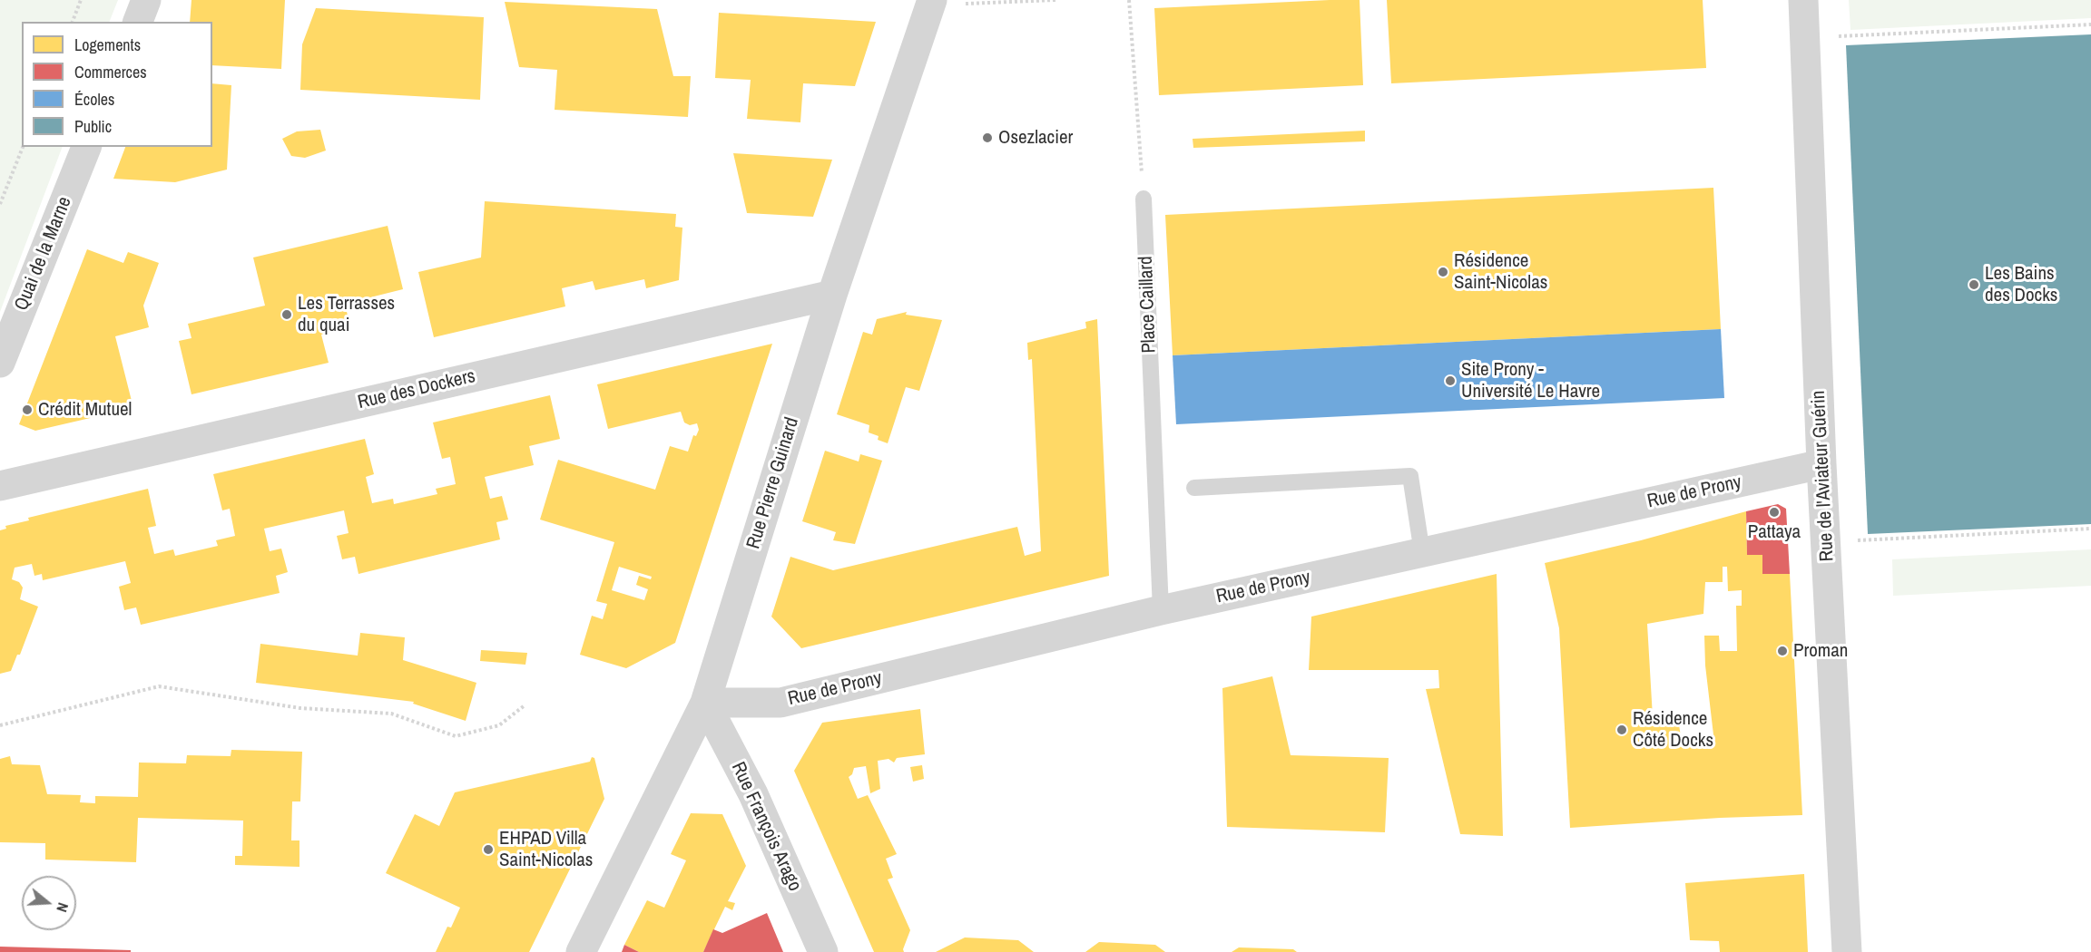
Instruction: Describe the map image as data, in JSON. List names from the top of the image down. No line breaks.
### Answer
{"streets":{"street":["Quai de la Marne","Rue des Dockers","Rue de l'Aviateur Guérin","Rue Pierre Guinard","Rue de Prony","Rue François Arago"],"lane":["Place Caillard"]},"crossings":[["Place Caillard","Rue de Prony"],["Rue des Dockers","Rue Pierre Guinard"],["Rue de l'Aviateur Guérin","Rue de Prony"],["Rue Pierre Guinard","Rue de Prony"],["Rue Pierre Guinard","Rue François Arago"],["Rue de Prony","Rue François Arago"]],"places":["Osezlacier","Résidence Saint-Nicolas","Les Bains des Docks","Les Terrasses du quai","Site Prony - Université Le Havre","Crédit Mutuel","Pattaya","Proman","Résidence Côté Docks","EHPAD Villa Saint-Nicolas"],"legend":["Logements","Commerces","Écoles","Public"],"north":"right"}
